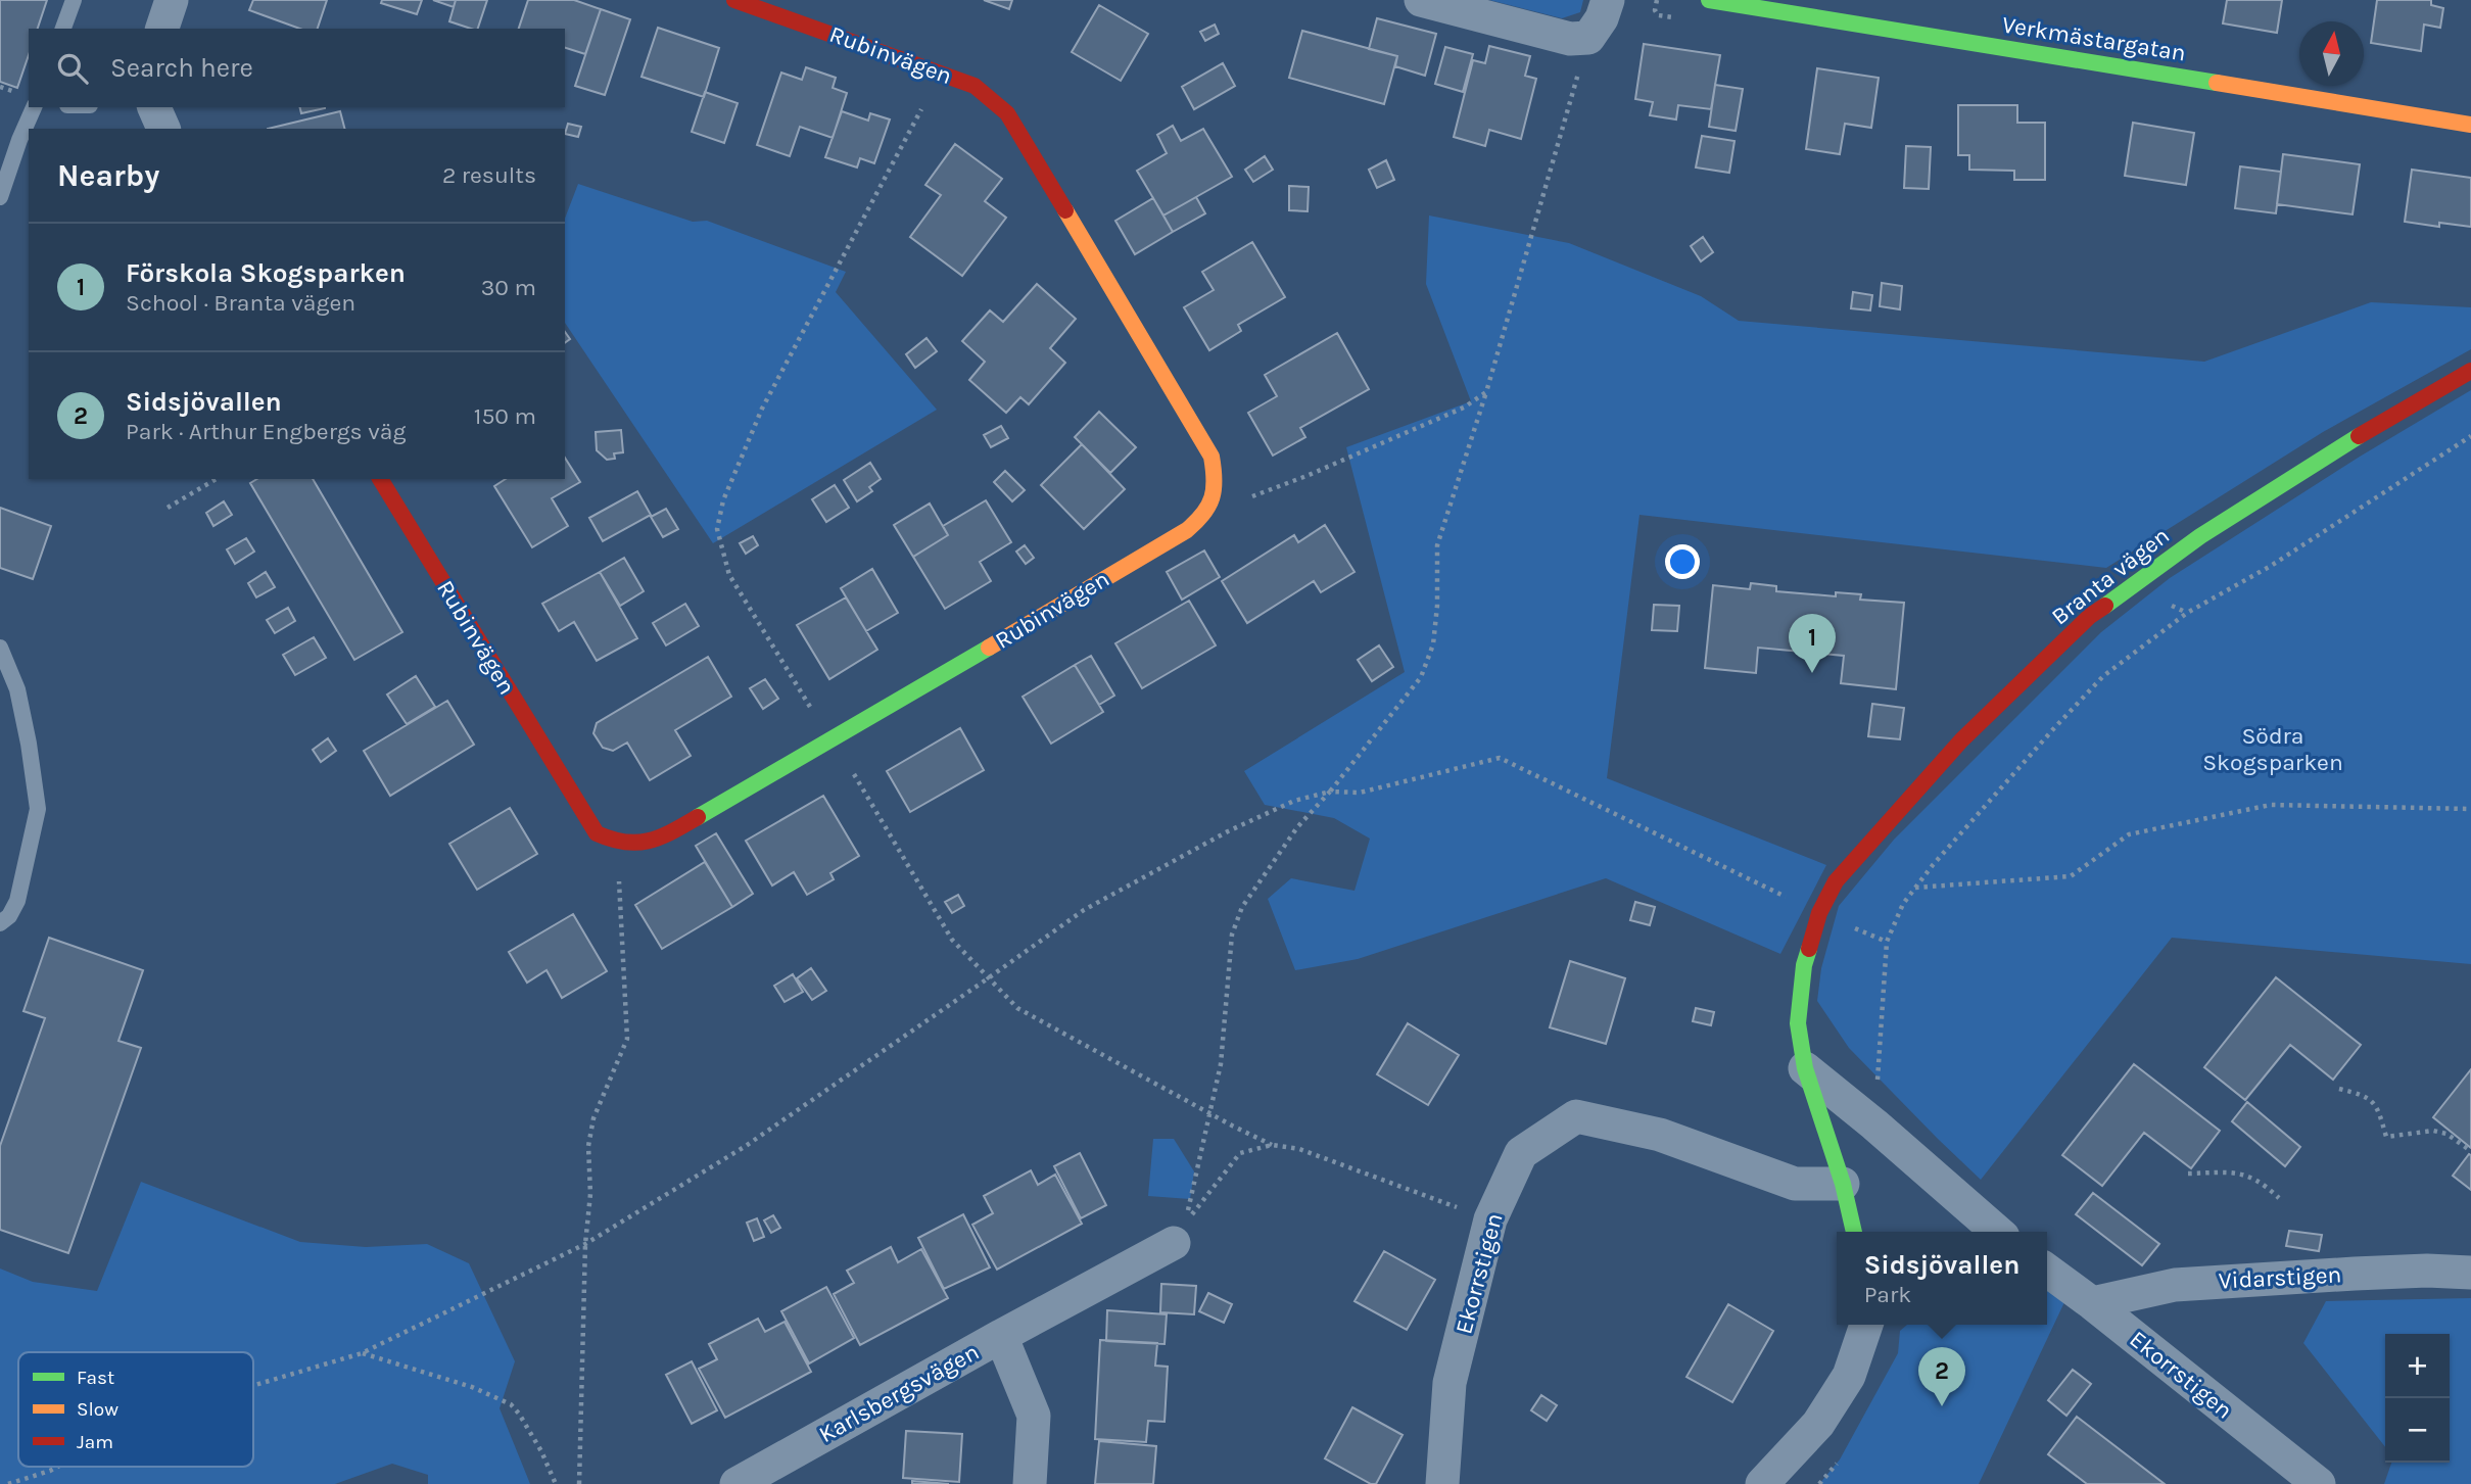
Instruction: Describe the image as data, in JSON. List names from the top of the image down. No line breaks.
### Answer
{"streets":{"street":["Verkmästargatan","Rubinvägen","Branta vägen","Ekorrstigen","Vidarstigen","Karlsbergsvägen"]},"crossings":[["Branta vägen","Ekorrstigen"],["Ekorrstigen","Vidarstigen"]],"parks":["Södra Skogsparken"],"legend":["Fast","Slow","Jam"],"north":"top","page":{"search":"Search here","heading":["Nearby","2 results"],"list":[{"mark":"1","name":"Förskola Skogsparken","note":"School · Branta vägen","value":"30 m"},{"mark":"2","name":"Sidsjövallen","note":"Park · Arthur Engbergs väg","value":"150 m"}],"pins":["1","2"],"popup":["Sidsjövallen","Park"],"map_buttons":["+","−"]}}
